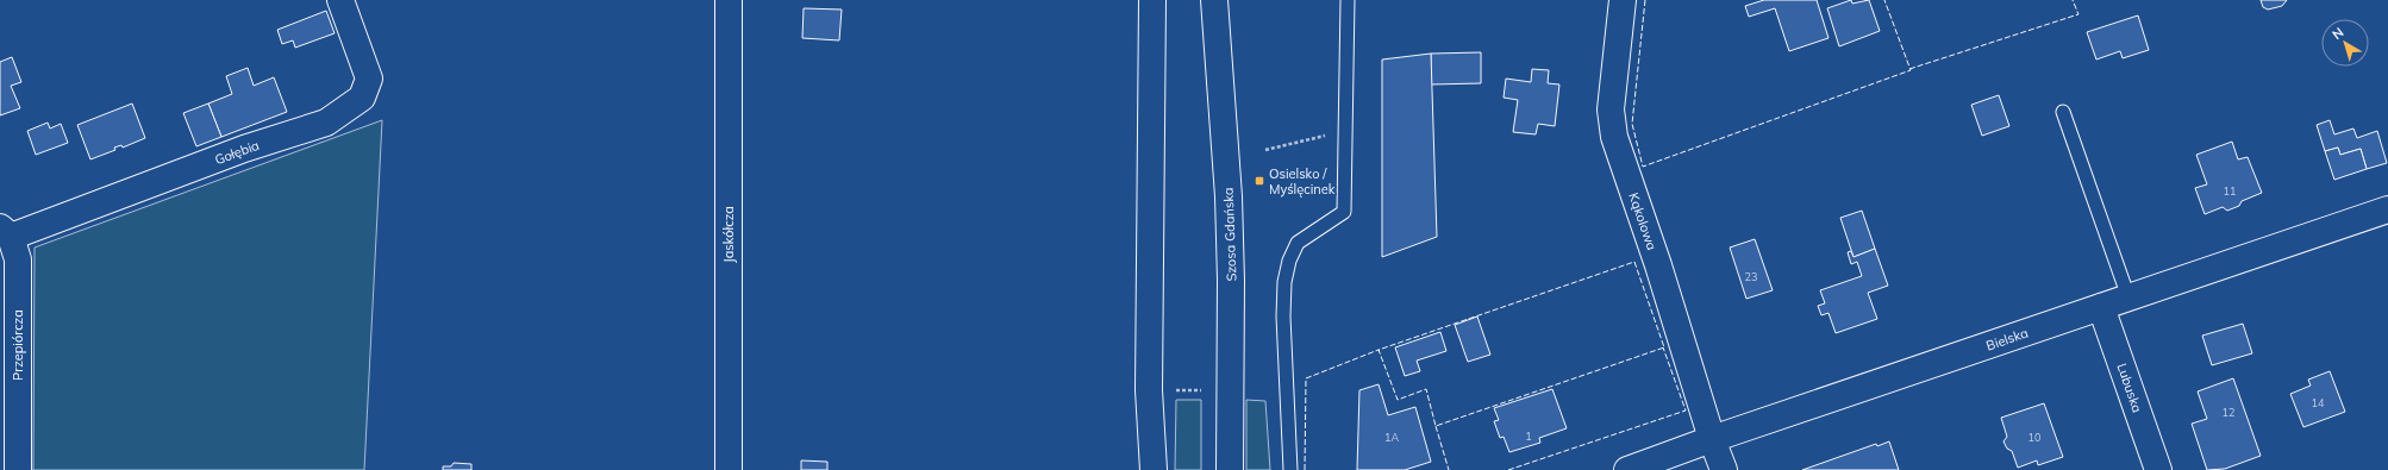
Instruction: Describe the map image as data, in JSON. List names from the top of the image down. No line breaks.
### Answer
{"streets":{"street":["Gołębia","Kąkolowa","Jaskółcza","Szosa Gdańska","Bielska","Przepiórcza","Lubuska"]},"crossings":[["Gołębia","Przepiórcza"],["Kąkolowa","Bielska"],["Bielska","Lubuska"]],"places":{"transit":["Osielsko / Myślęcinek"]},"house_numbers":["11","23","14","12","1","1A","10"],"north":"top left"}
